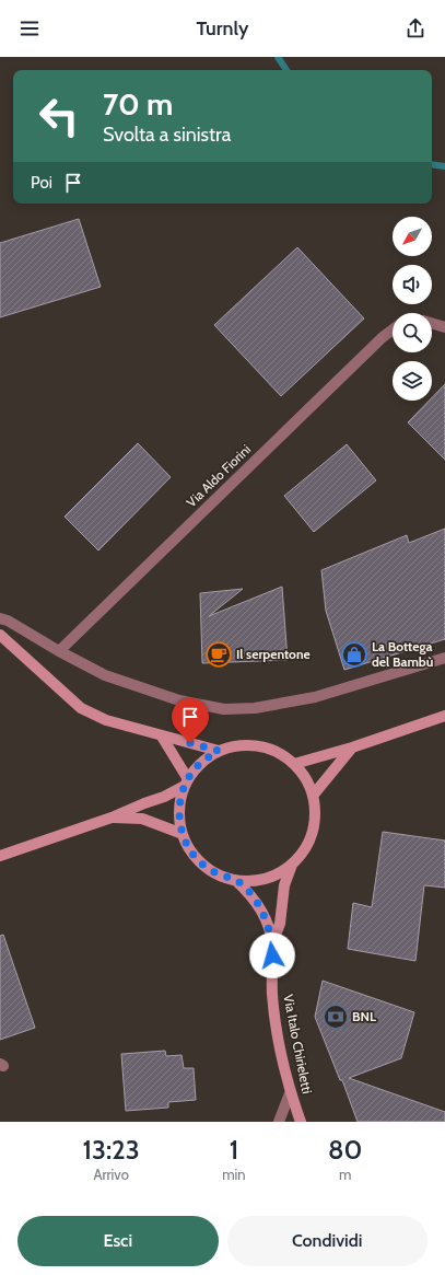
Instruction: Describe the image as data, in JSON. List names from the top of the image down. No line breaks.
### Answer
{"streets":{"main road":["Via Italo Chirieletti"],"street":["Via Aldo Fiorini"]},"places":{"cafe":["Il serpentone"],"shop":["La Bottega del Bambù"],"bank":["BNL"]},"north":"bottom left","page":{"header":"Turnly","turn":["70 m","Svolta a sinistra"],"then":"Poi","eta":["13:23","Arrivo","1","min","80","m"],"buttons":["Esci","Condividi"]}}
